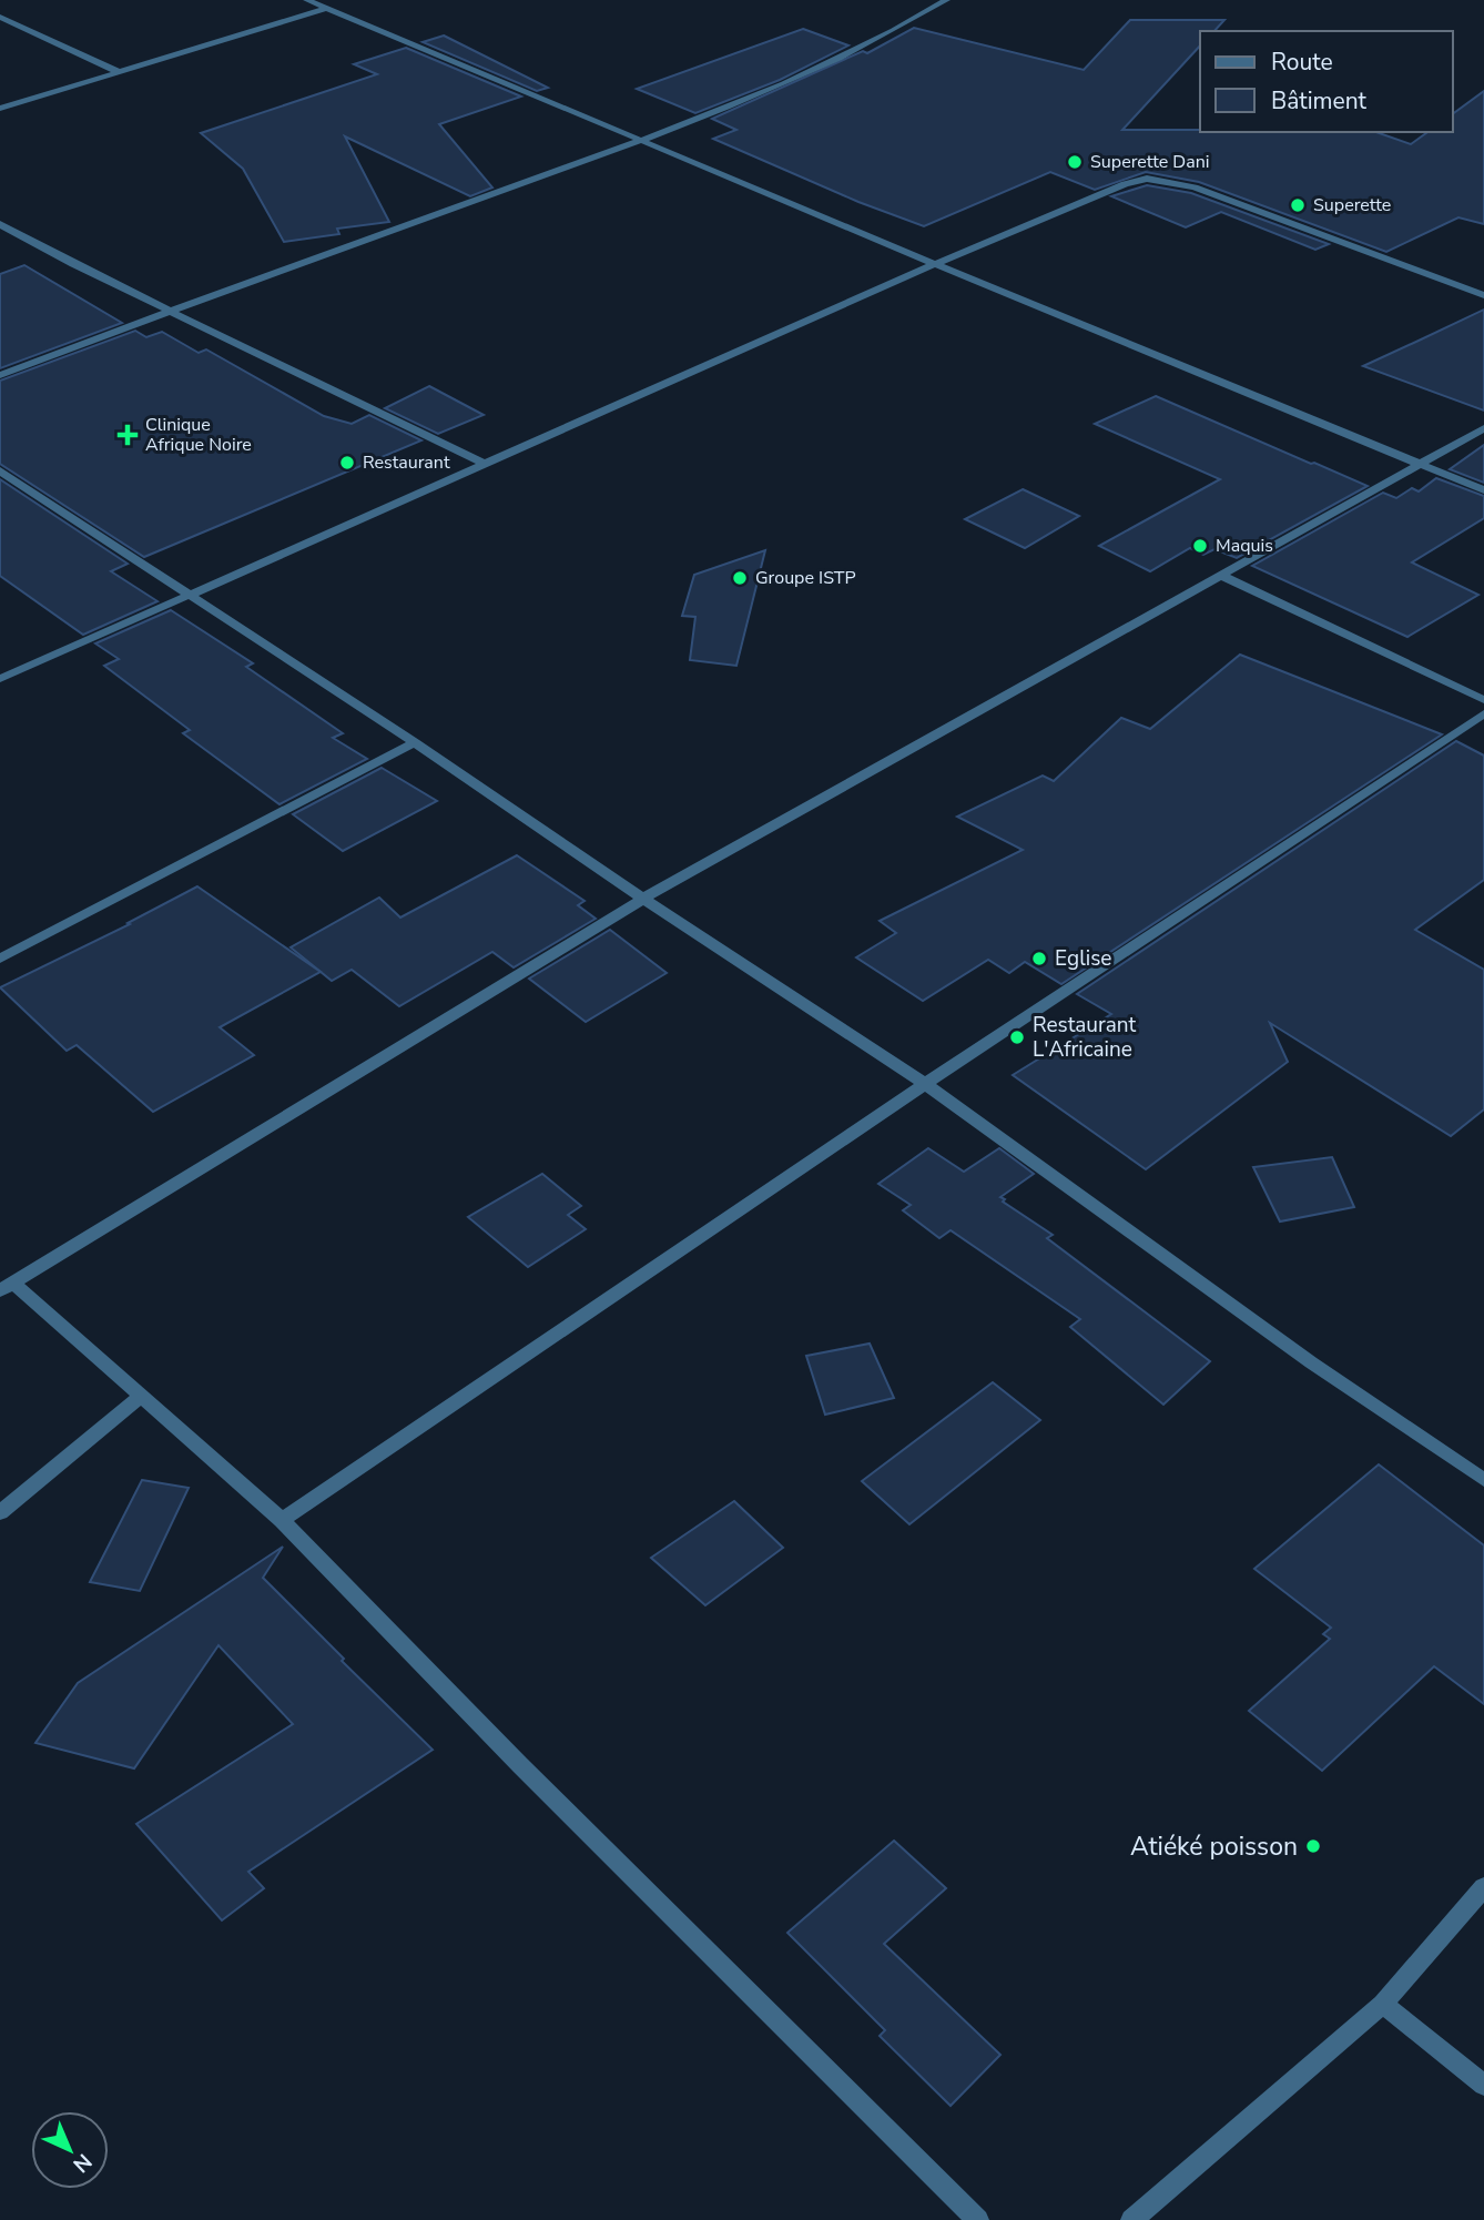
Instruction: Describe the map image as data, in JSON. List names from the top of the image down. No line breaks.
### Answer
{"places":{"other":["Superette Dani","Superette","Restaurant","Maquis","Groupe ISTP","Eglise","Restaurant L'Africaine","Atiéké poisson"],"health":["Clinique Afrique Noire"]},"legend":["Route","Bâtiment"],"north":"bottom right"}
